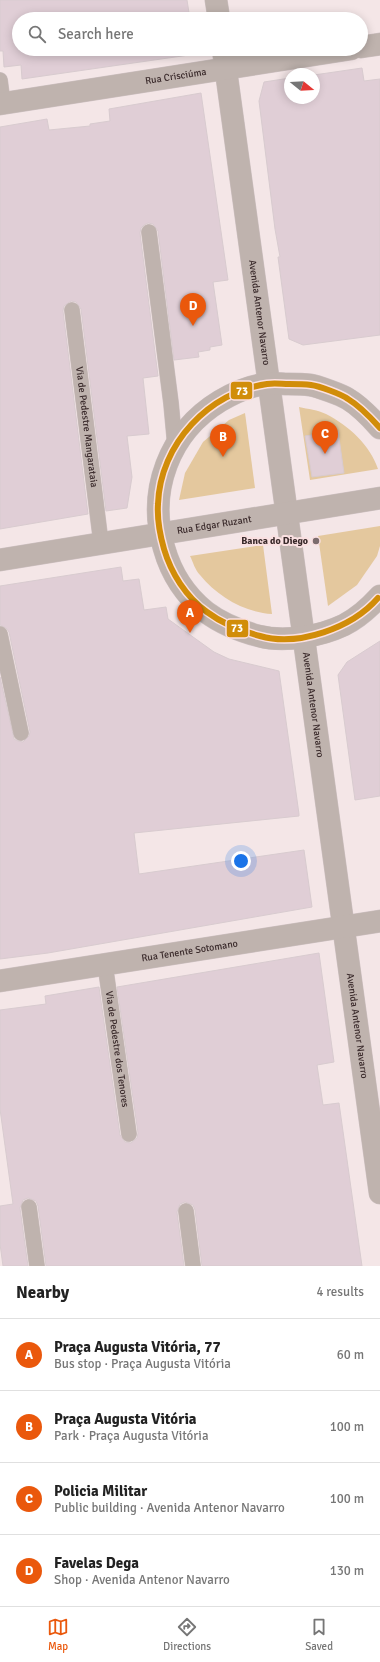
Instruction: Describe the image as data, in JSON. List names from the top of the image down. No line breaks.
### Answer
{"streets":{"street":["Rua Crisciúma","Avenida Antenor Navarro","Rua Edgar Ruzant","Rua Tenente Sotomano"],"lane":["Via de Pedestre Mangarataia","Via de Pedestre dos Tenores"]},"crossings":[["Rua Crisciúma","Avenida Antenor Navarro"],["Avenida Antenor Navarro","Rua Edgar Ruzant"],["Avenida Antenor Navarro","Rua Tenente Sotomano"],["Via de Pedestre Mangarataia","Rua Edgar Ruzant"],["Rua Tenente Sotomano","Via de Pedestre dos Tenores"]],"places":["Banca do Diego"],"lines":["transit line 73"],"north":"right","page":{"search":"Search here","pins":["D","C","B","A"],"heading":["Nearby","4 results"],"list":[{"mark":"A","name":"Praça Augusta Vitória, 77","note":"Bus stop · Praça Augusta Vitória","value":"60 m"},{"mark":"B","name":"Praça Augusta Vitória","note":"Park · Praça Augusta Vitória","value":"100 m"},{"mark":"C","name":"Policia Militar","note":"Public building · Avenida Antenor Navarro","value":"100 m"},{"mark":"D","name":"Favelas Dega","note":"Shop · Avenida Antenor Navarro","value":"130 m"}],"nav":["Map","Directions","Saved"]}}
